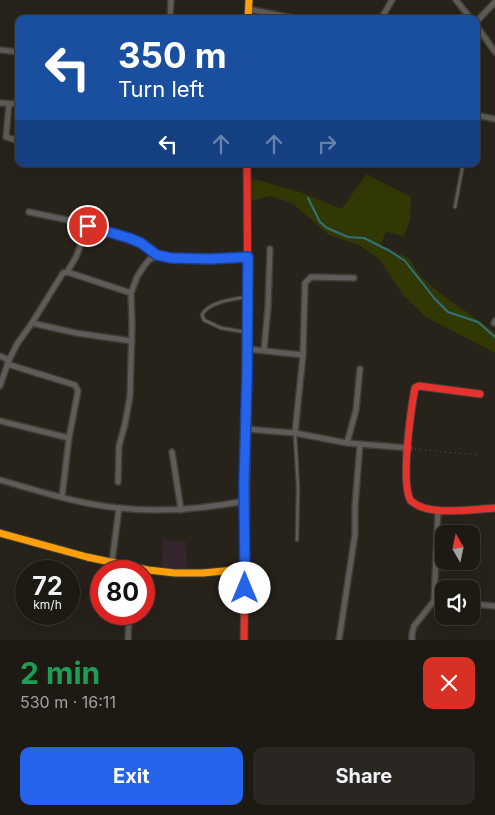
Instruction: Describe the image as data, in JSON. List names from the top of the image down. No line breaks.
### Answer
{"north":"top","page":{"turn":["350 m","Turn left"],"speed":"72 km/h","limit":"80","heading":["2 min","530 m · 16:11"],"buttons":["Exit","Share"]}}
